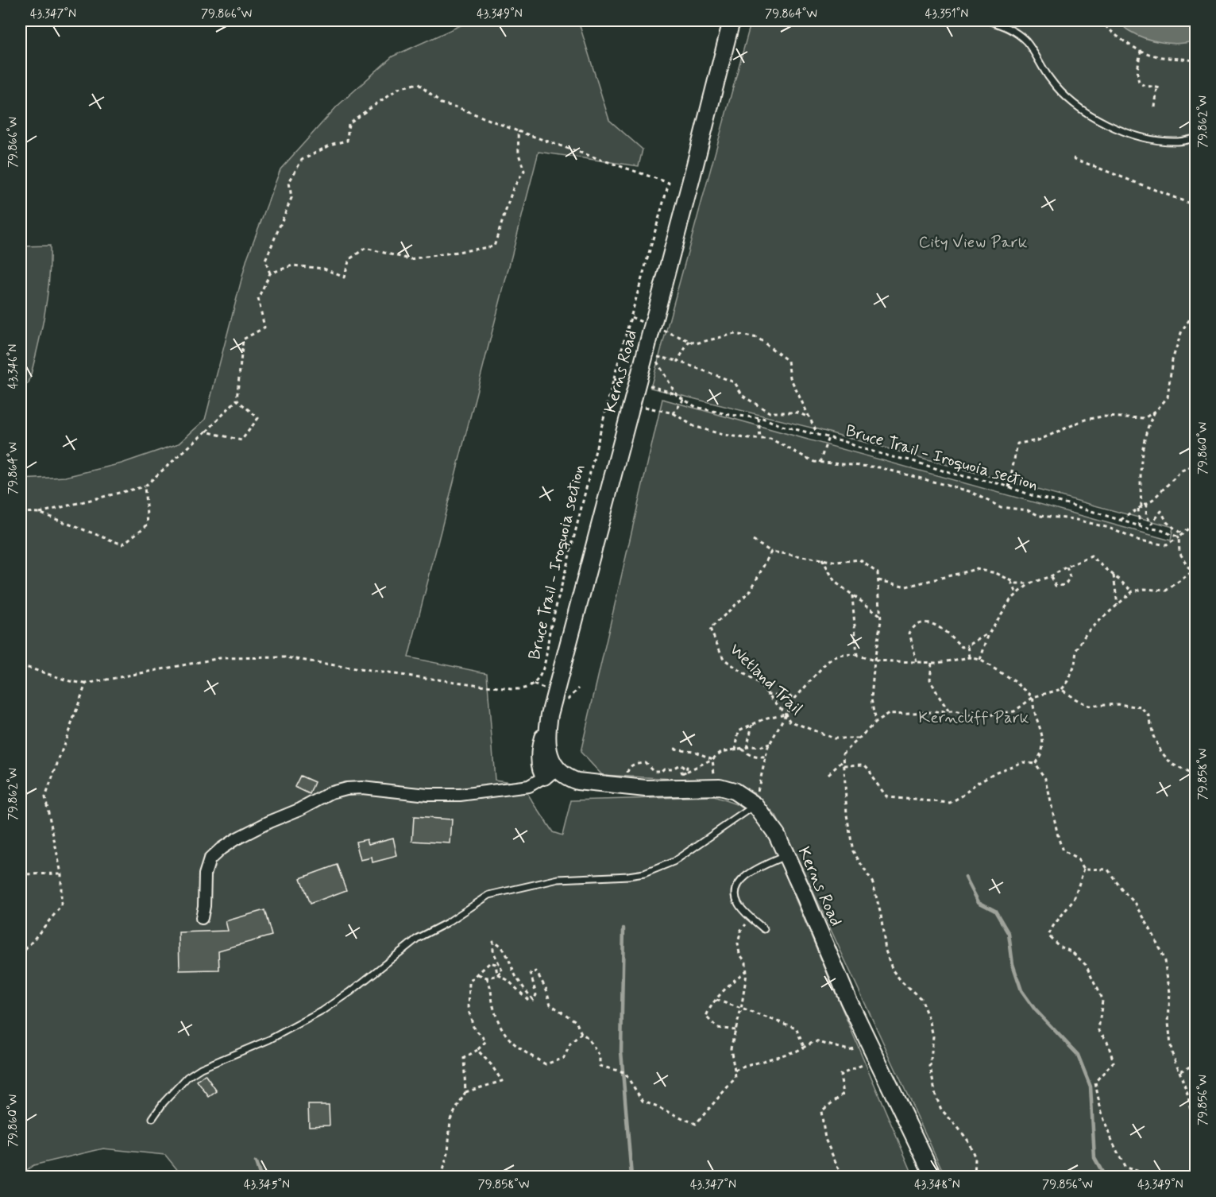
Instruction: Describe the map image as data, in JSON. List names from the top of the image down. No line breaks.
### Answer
{"streets":{"street":["Kerns Road"],"path":["Bruce Trail - Iroquoia section","Wetland Trail"]},"parks":["City View Park","Kerncliff Park"],"coordinates":["43.347°N","79.866°W","43.349°N","79.864°W","43.351°N","79.862°W","43.346°N","79.860°W","79.858°W","79.856°W","43.345°N","43.348°N"]}
